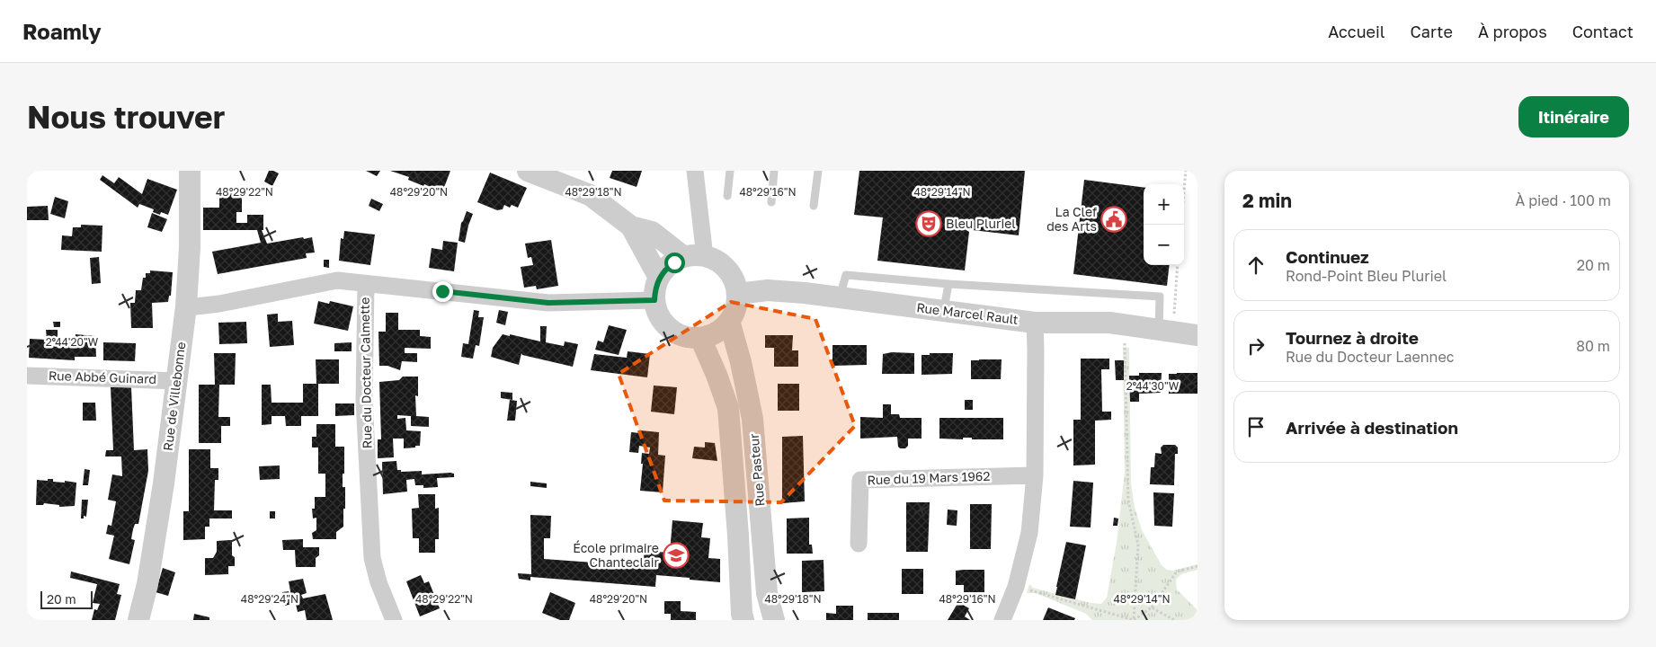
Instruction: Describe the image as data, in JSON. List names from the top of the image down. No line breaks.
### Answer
{"streets":{"street":["Rue Marcel Rault","Rue du Docteur Calmette","Rue Abbé Guinard","Rue de Villebonne","Rue Pasteur","Rue du 19 Mars 1962"]},"crossings":[["Rue Marcel Rault","Rue Pasteur"],["Rue Abbé Guinard","Rue de Villebonne"]],"places":{"public building":["La Clef des Arts"],"theatre":["Bleu Pluriel"],"school or university":["École primaire Chanteclair"]},"scale_bar":"20 m","page":{"header":"Roamly","nav":["Accueil","Carte","À propos","Contact"],"buttons":"Itinéraire","title":"Nous trouver","heading":["2 min","À pied · 100 m"],"map_buttons":["+","−"],"list":[["Continuez","Rond-Point Bleu Pluriel","20 m"],["Tournez à droite","Rue du Docteur Laennec","80 m"],"Arrivée à destination"],"scale":"20 m"},"coordinates":["48°29'16\"N","48°29'22\"N","48°29'20\"N","48°29'18\"N","48°29'14\"N","2°44'20\"W","2°44'30\"W","48°29'24\"N"]}
